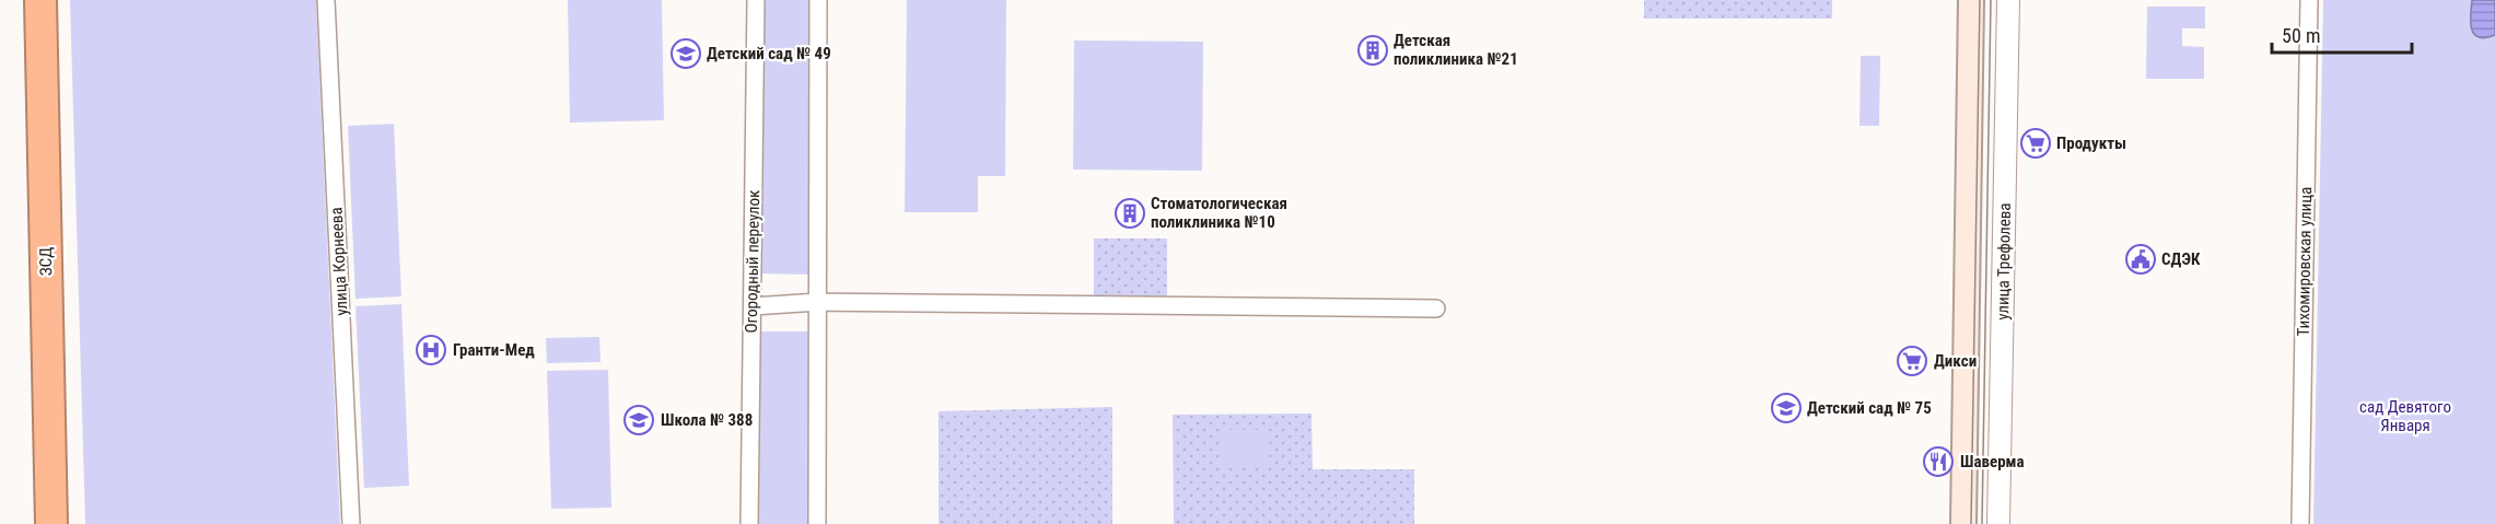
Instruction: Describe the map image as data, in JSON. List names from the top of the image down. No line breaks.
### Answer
{"streets":{"highway":["ЗСД"],"street":["улица Корнеева","Огородный переулок","улица Трефолева","Тихомировская улица"]},"parks":["сад Девятого Января"],"places":{"building":["Детская поликлиника №21","Стоматологическая поликлиника №10"],"school or university":["Детский сад № 49","Детский сад № 75","Школа № 388"],"supermarket":["Продукты","Дикси"],"public building":["СДЭК"],"hospital":["Гранти-Мед"],"restaurant":["Шаверма"]},"scale_bar":"50 m"}
